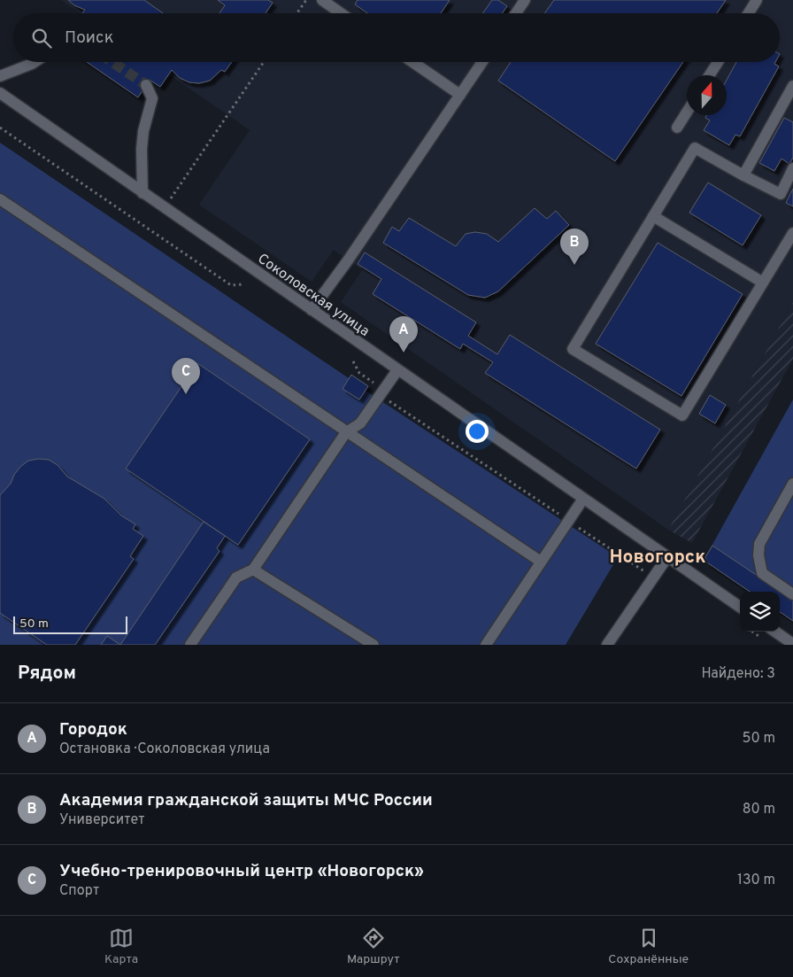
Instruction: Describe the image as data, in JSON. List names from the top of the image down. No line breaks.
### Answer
{"streets":{"street":["Соколовская улица"]},"districts":["Новогорск"],"scale_bar":"50 m","north":"top","page":{"search":"Поиск","pins":["B","A","C"],"scale":"50 m","heading":["Рядом","Найдено: 3"],"list":[{"mark":"A","name":"Городок","note":"Остановка · Соколовская улица","value":"50 m"},{"mark":"B","name":"Академия гражданской защиты МЧС России","note":"Университет","value":"80 m"},{"mark":"C","name":"Учебно-тренировочный центр «Новогорск»","note":"Спорт","value":"130 m"}],"nav":["Карта","Маршрут","Сохранённые"]}}
